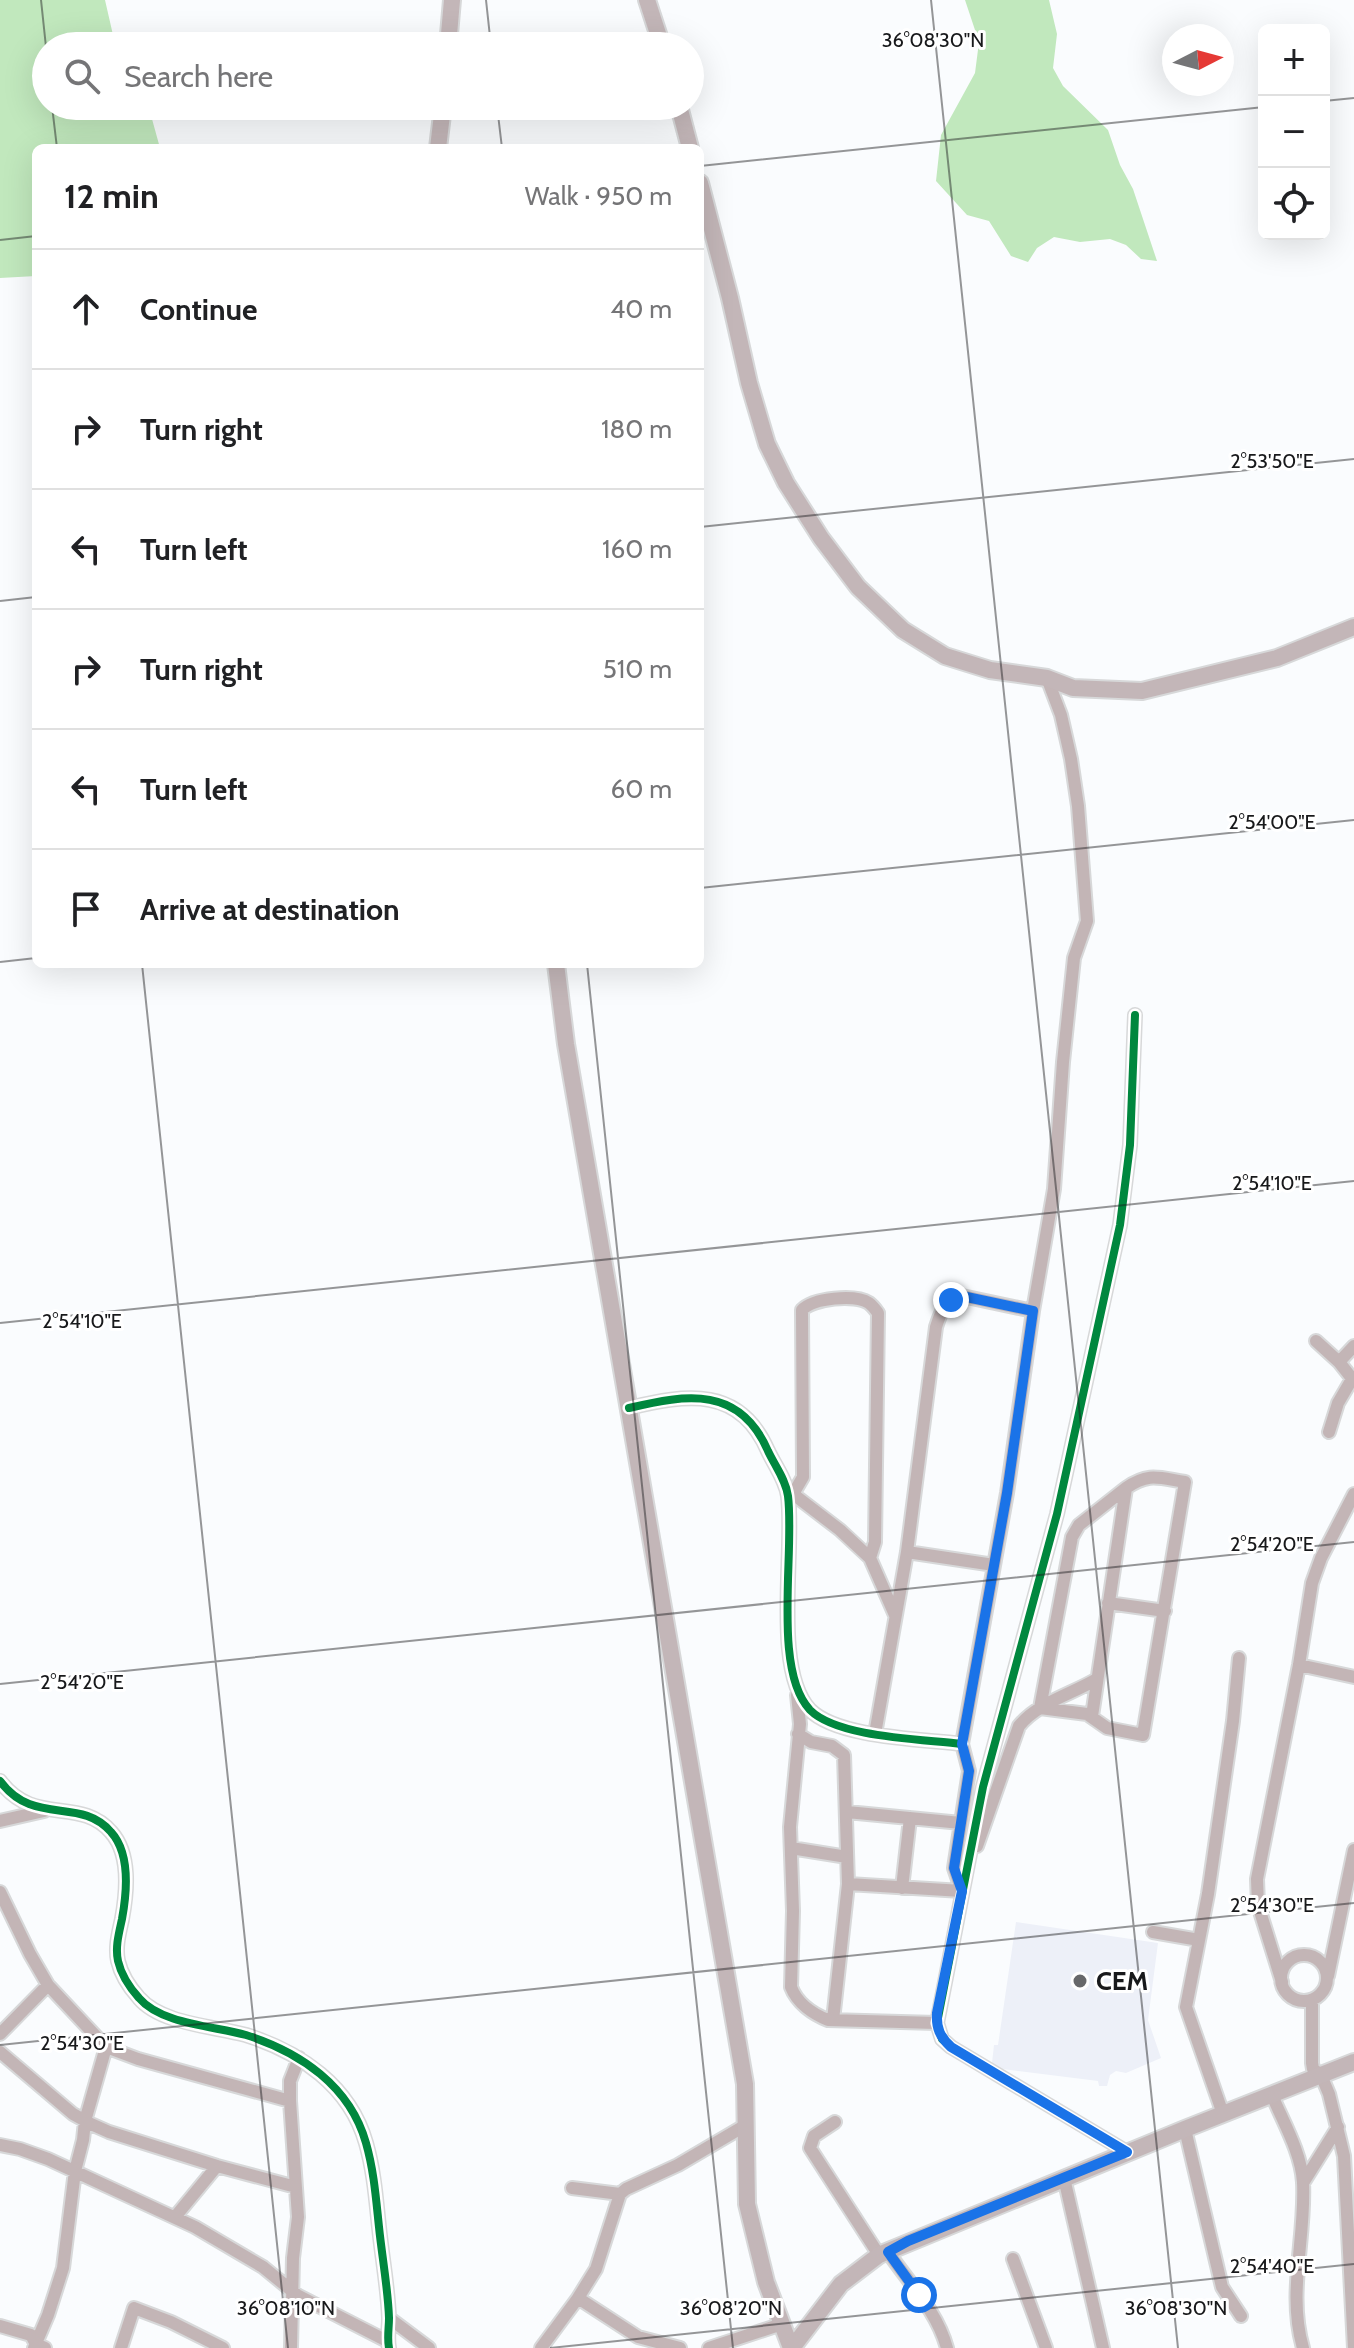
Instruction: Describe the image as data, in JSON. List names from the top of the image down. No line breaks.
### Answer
{"places":["CEM"],"north":"right","page":{"map_buttons":["+","−"],"search":"Search here","heading":["12 min","Walk · 950 m"],"list":[["Continue","40 m"],["Turn right","180 m"],["Turn left","160 m"],["Turn right","510 m"],["Turn left","60 m"],"Arrive at destination"]},"coordinates":["36°08'30\"N","2°53'50\"E","2°54'00\"E","2°54'10\"E","2°54'20\"E","2°54'30\"E","2°54'40\"E","36°08'10\"N","36°08'20\"N"]}
